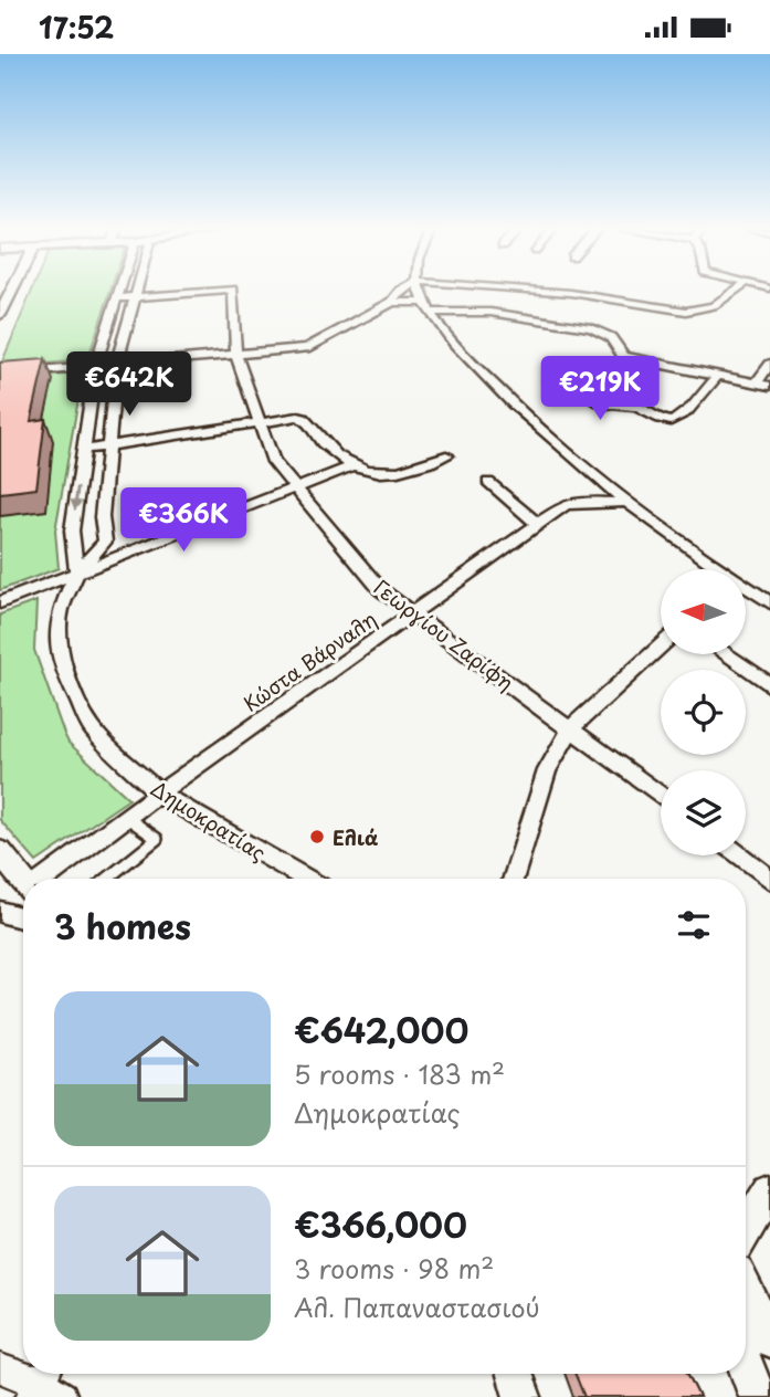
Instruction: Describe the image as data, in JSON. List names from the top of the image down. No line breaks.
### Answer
{"streets":{"street":["Γεωργίου Ζαρίφη","Κώστα Βάρναλη","Δημοκρατίας"]},"crossings":[["Γεωργίου Ζαρίφη","Κώστα Βάρναλη"],["Γεωργίου Ζαρίφη","Δημοκρατίας"],["Κώστα Βάρναλη","Δημοκρατίας"]],"places":["Ελιά"],"north":"left","page":{"status":"17:52","price":["€642K","€219K","€366K"],"heading":"3 homes","list":[{"name":"€642,000","note":"5 rooms · 183 m² · Δημοκρατίας"},{"name":"€366,000","note":"3 rooms · 98 m² · Αλ. Παπαναστασιού"}]}}
